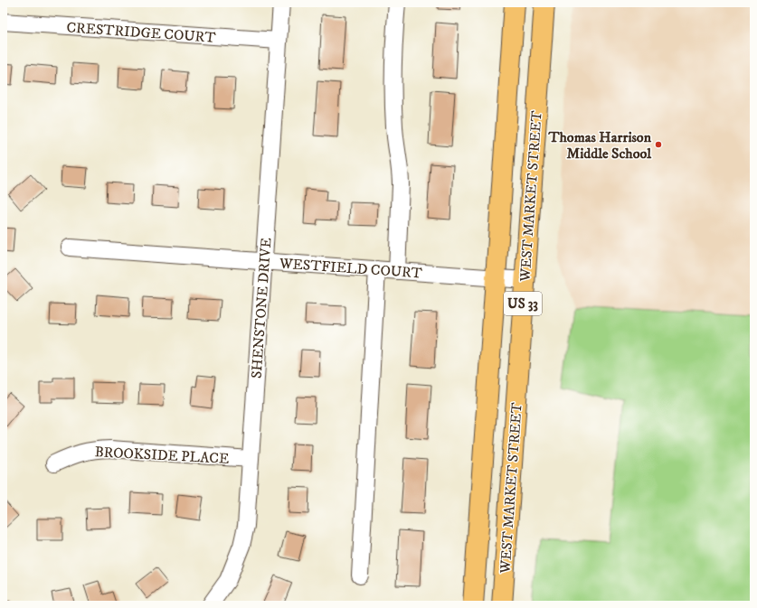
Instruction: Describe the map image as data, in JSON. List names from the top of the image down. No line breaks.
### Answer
{"streets":{"main road":["WEST MARKET STREET","US 33"],"street":["CRESTRIDGE COURT","WESTFIELD COURT","SHENSTONE DRIVE","BROOKSIDE PLACE"]},"crossings":[["CRESTRIDGE COURT","SHENSTONE DRIVE"],["WEST MARKET STREET","WESTFIELD COURT"],["WESTFIELD COURT","SHENSTONE DRIVE"],["SHENSTONE DRIVE","BROOKSIDE PLACE"]],"places":["Thomas Harrison Middle School"]}
